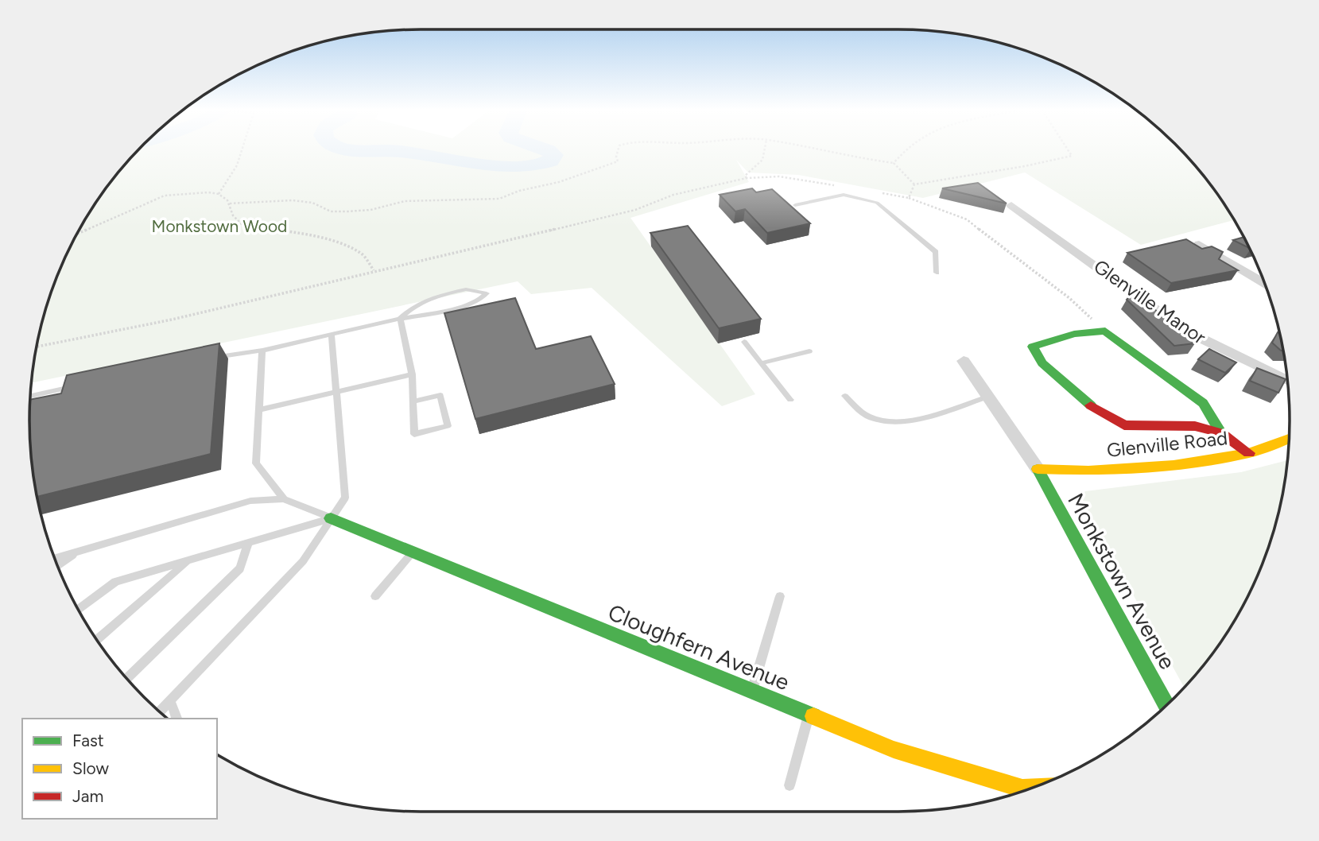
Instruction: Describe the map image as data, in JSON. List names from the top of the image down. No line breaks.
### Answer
{"streets":{"street":["Glenville Manor","Glenville Road","Monkstown Avenue","Cloughfern Avenue"]},"crossings":[["Glenville Road","Monkstown Avenue"]],"parks":["Monkstown Wood"],"legend":["Fast","Slow","Jam"]}
